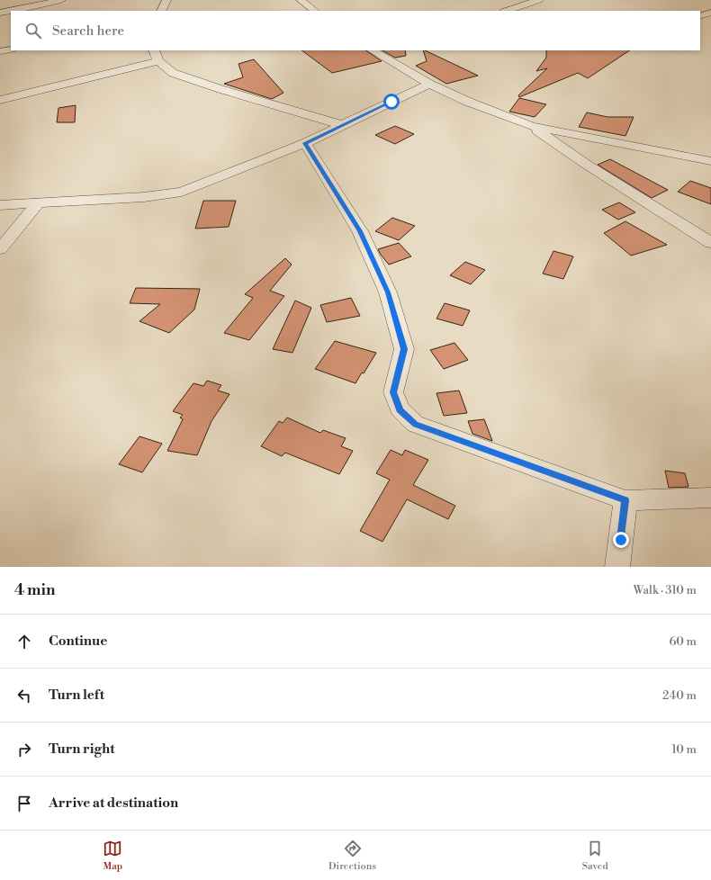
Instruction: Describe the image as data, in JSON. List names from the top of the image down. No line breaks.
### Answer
{"page":{"search":"Search here","heading":["4 min","Walk · 310 m"],"list":[["Continue","60 m"],["Turn left","240 m"],["Turn right","10 m"],"Arrive at destination"],"nav":["Map","Directions","Saved"]}}
